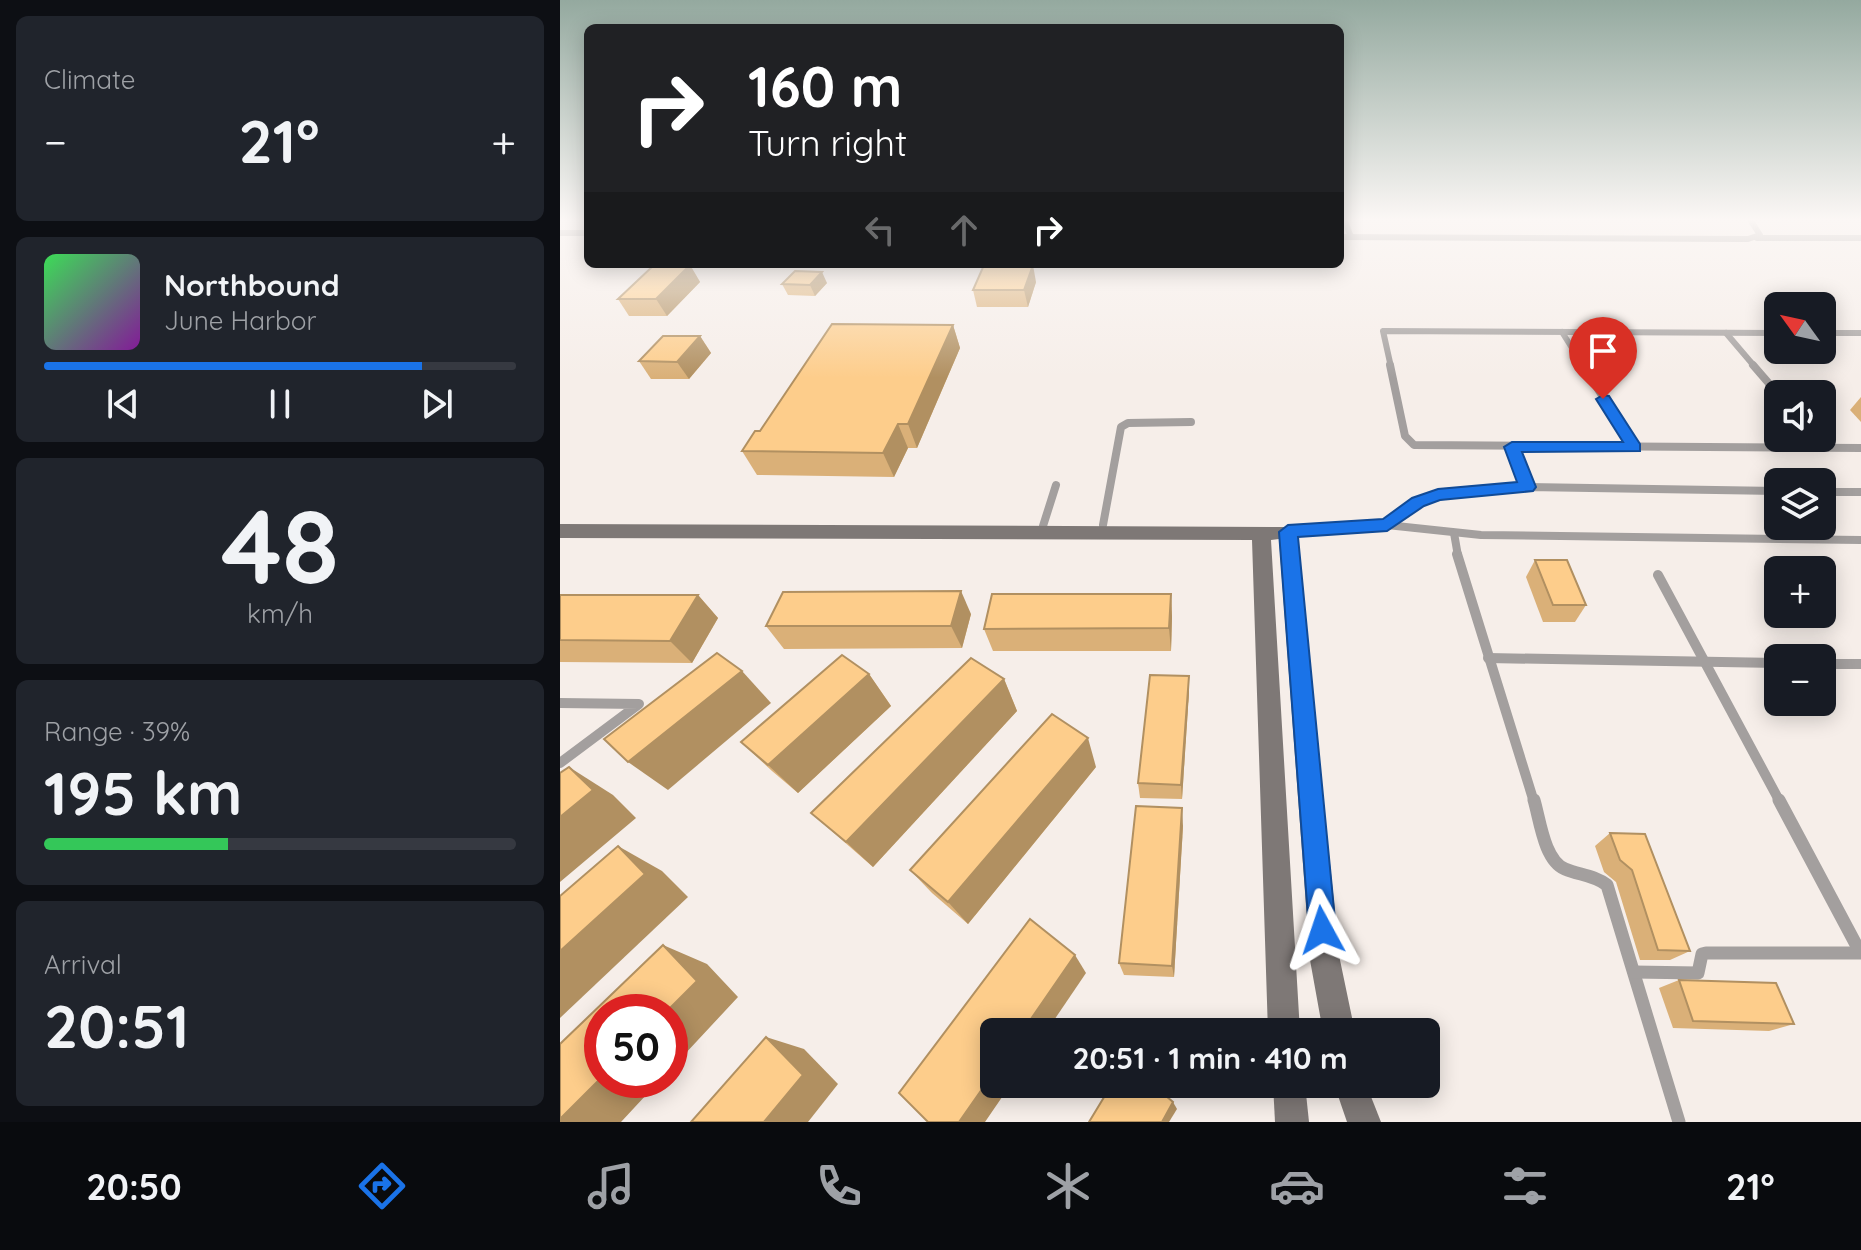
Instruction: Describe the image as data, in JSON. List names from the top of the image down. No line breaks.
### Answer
{"north":"top left","page":{"tile":["Climate",["48","km/h"],["Range · 39%","195 km"],["Arrival","20:51"]],"turn":["160 m","Turn right"],"heat":["−","21°","+"],"song":["Northbound","June Harbor"],"map_buttons":["+","−"],"limit":"50","trip":"20:51 · 1 min · 410 m","tabs":["20:50","21°"]}}
